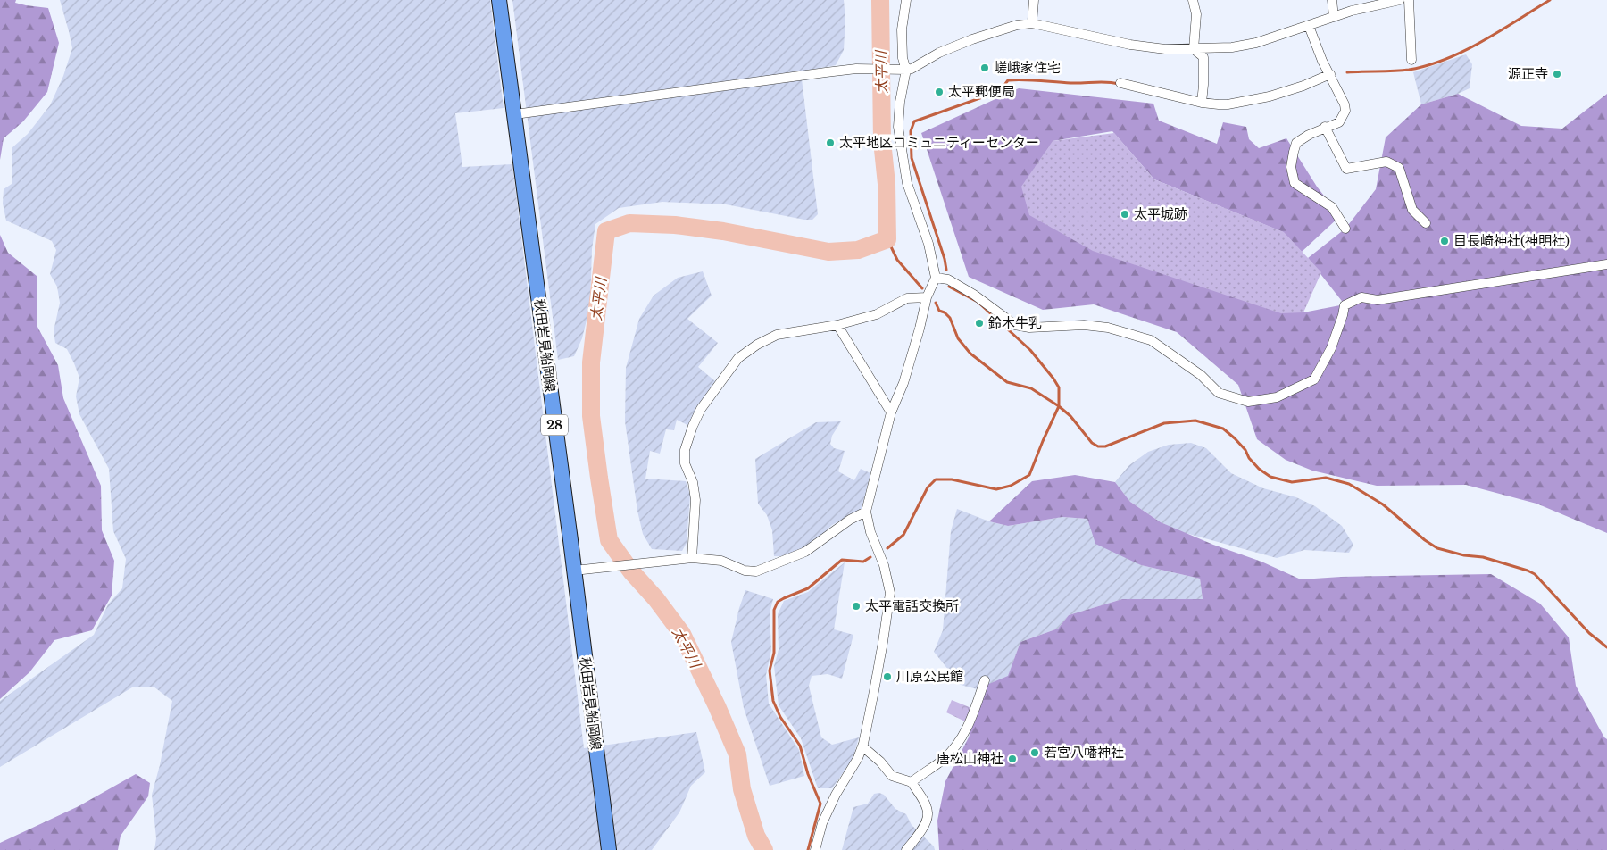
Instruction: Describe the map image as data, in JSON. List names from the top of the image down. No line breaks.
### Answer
{"streets":{"main road":["秋田岩見船岡線","28"]},"water":["太平川"],"places":["嵯峨家住宅","源正寺","太平郵便局","太平地区コミュニティーセンター","太平城跡","目長崎神社(神明社)","鈴木牛乳","太平電話交換所","川原公民館","若宮八幡神社","唐松山神社"]}
